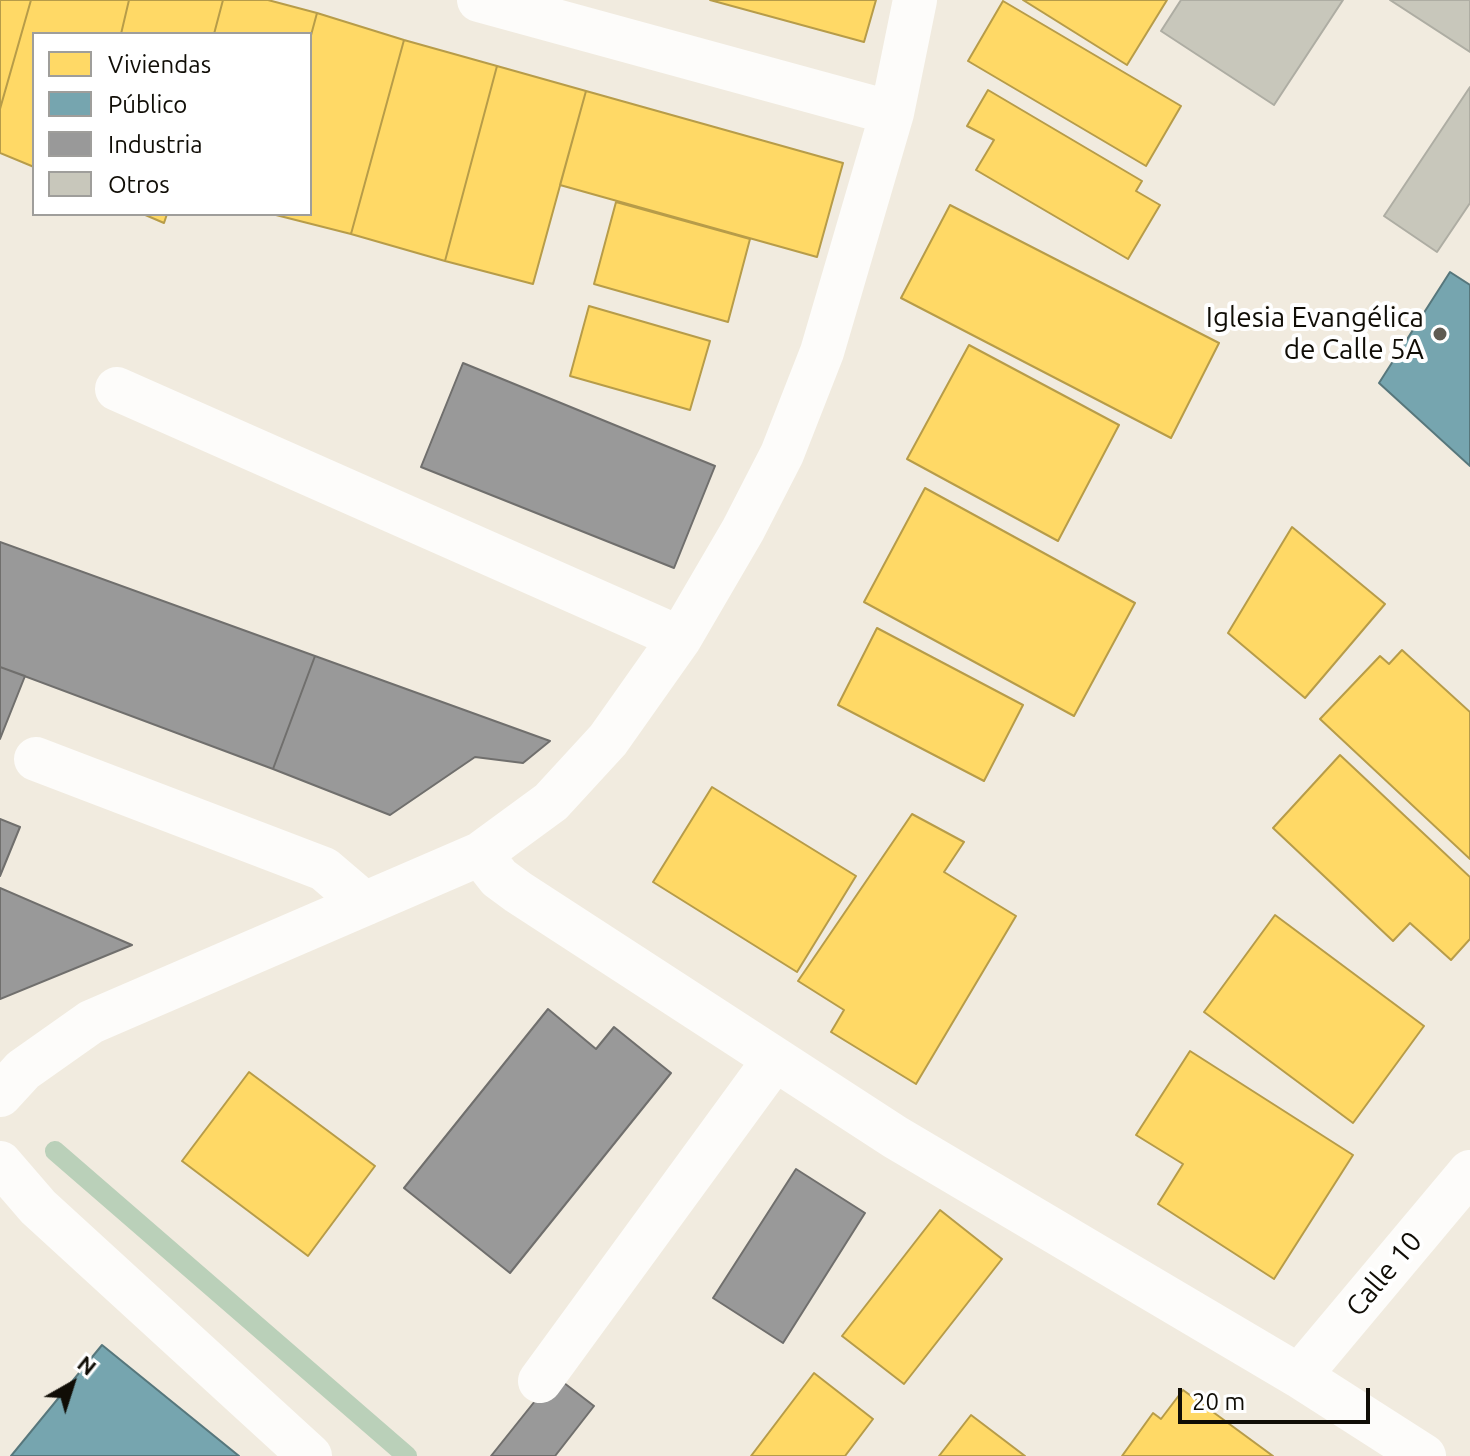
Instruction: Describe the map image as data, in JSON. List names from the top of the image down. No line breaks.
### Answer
{"streets":{"street":["Calle 10"]},"places":["Iglesia Evangélica de Calle 5A"],"legend":["Viviendas","Público","Industria","Otros"],"scale_bar":"20 m","north":"top right"}
